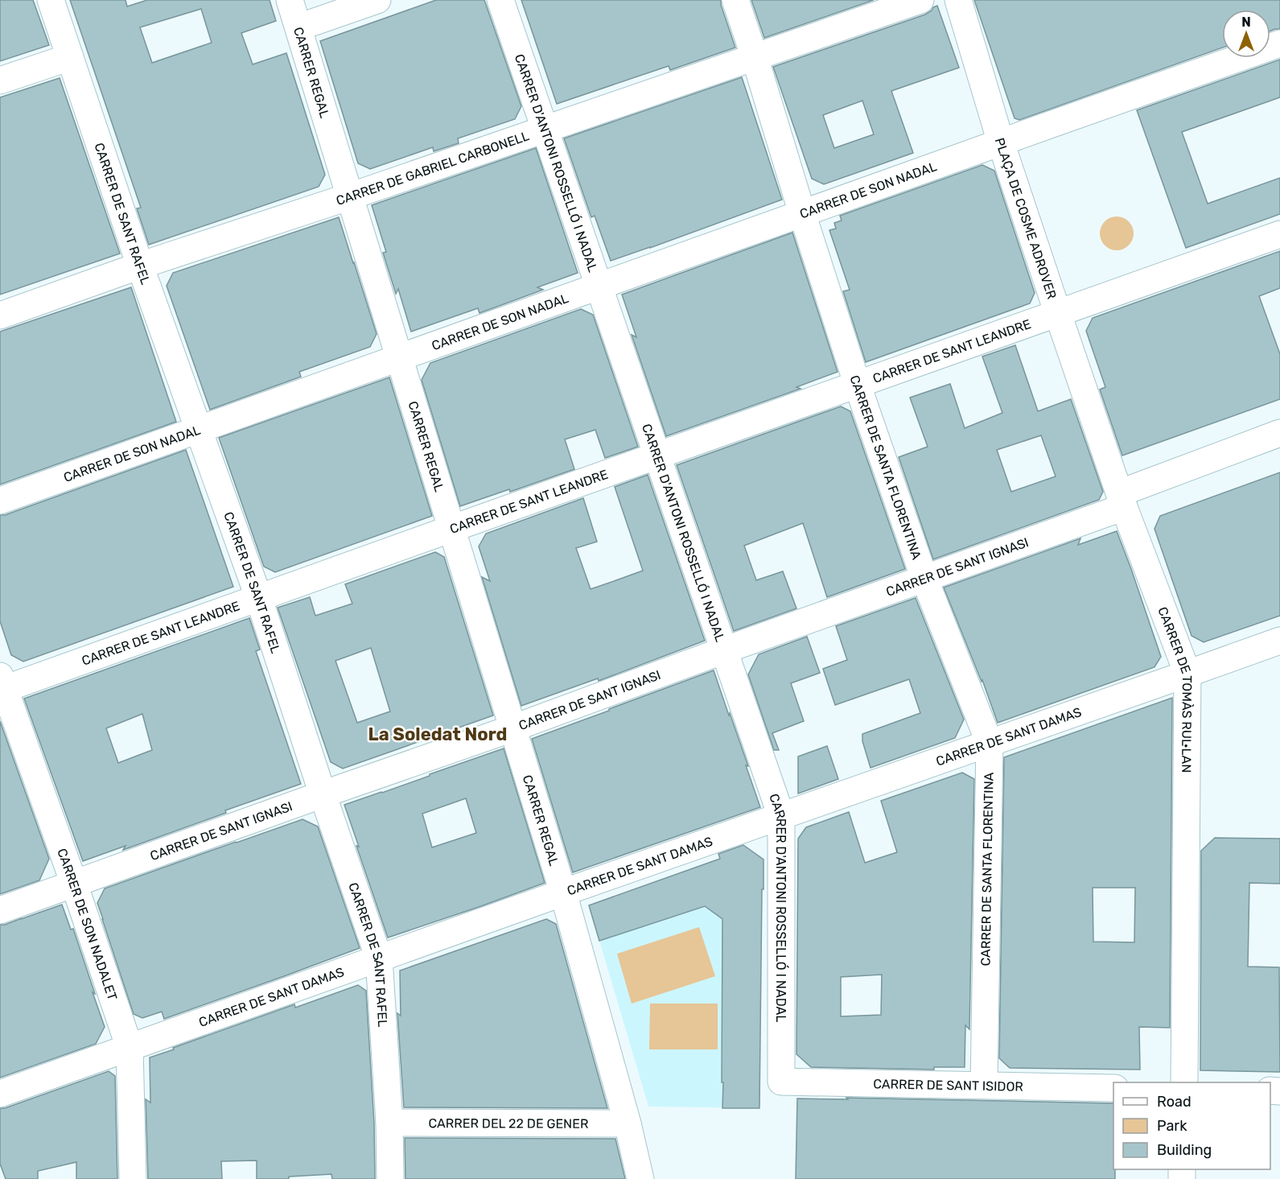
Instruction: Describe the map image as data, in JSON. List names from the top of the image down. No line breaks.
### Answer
{"streets":{"street":["CARRER REGAL","CARRER D'ANTONI ROSSELLÓ I NADAL","CARRER DE GABRIEL CARBONELL","CARRER DE SON NADAL","CARRER DE SANT RAFEL","PLAÇA DE COSME ADROVER","CARRER DE SANT LEANDRE","CARRER DE SANTA FLORENTINA","CARRER DE SANT IGNASI","CARRER DE TOMÀS RUL·LAN","CARRER DE SANT DAMAS","CARRER DE SON NADALET","CARRER DE SANT ISIDOR","CARRER DEL 22 DE GENER"]},"crossings":[["CARRER REGAL","CARRER DE GABRIEL CARBONELL"],["CARRER REGAL","CARRER DE SON NADAL"],["CARRER REGAL","CARRER DE SANT LEANDRE"],["CARRER REGAL","CARRER DE SANT IGNASI"],["CARRER REGAL","CARRER DE SANT DAMAS"],["CARRER REGAL","CARRER DEL 22 DE GENER"],["CARRER D'ANTONI ROSSELLÓ I NADAL","CARRER DE GABRIEL CARBONELL"],["CARRER D'ANTONI ROSSELLÓ I NADAL","CARRER DE SON NADAL"],["CARRER D'ANTONI ROSSELLÓ I NADAL","CARRER DE SANT LEANDRE"],["CARRER D'ANTONI ROSSELLÓ I NADAL","CARRER DE SANT IGNASI"],["CARRER D'ANTONI ROSSELLÓ I NADAL","CARRER DE SANT DAMAS"],["CARRER D'ANTONI ROSSELLÓ I NADAL","CARRER DE SANT ISIDOR"],["CARRER DE GABRIEL CARBONELL","CARRER DE SANT RAFEL"],["CARRER DE GABRIEL CARBONELL","CARRER DE SANTA FLORENTINA"],["CARRER DE SON NADAL","CARRER DE SANT RAFEL"],["CARRER DE SON NADAL","PLAÇA DE COSME ADROVER"],["CARRER DE SON NADAL","CARRER DE SANTA FLORENTINA"],["CARRER DE SANT RAFEL","CARRER DE SANT LEANDRE"],["CARRER DE SANT RAFEL","CARRER DE SANT IGNASI"],["CARRER DE SANT RAFEL","CARRER DE SANT DAMAS"],["CARRER DE SANT RAFEL","CARRER DEL 22 DE GENER"],["PLAÇA DE COSME ADROVER","CARRER DE SANT LEANDRE"],["PLAÇA DE COSME ADROVER","CARRER DE TOMÀS RUL·LAN"],["CARRER DE SANT LEANDRE","CARRER DE SANTA FLORENTINA"],["CARRER DE SANT LEANDRE","CARRER DE TOMÀS RUL·LAN"],["CARRER DE SANT LEANDRE","CARRER DE SON NADALET"],["CARRER DE SANTA FLORENTINA","CARRER DE SANT IGNASI"],["CARRER DE SANTA FLORENTINA","CARRER DE SANT DAMAS"],["CARRER DE SANTA FLORENTINA","CARRER DE SANT ISIDOR"],["CARRER DE SANT IGNASI","CARRER DE TOMÀS RUL·LAN"],["CARRER DE SANT IGNASI","CARRER DE SON NADALET"],["CARRER DE TOMÀS RUL·LAN","CARRER DE SANT DAMAS"],["CARRER DE SANT DAMAS","CARRER DE SON NADALET"]],"districts":["La Soledat Nord"],"legend":["Road","Park","Building"],"north":"top"}
